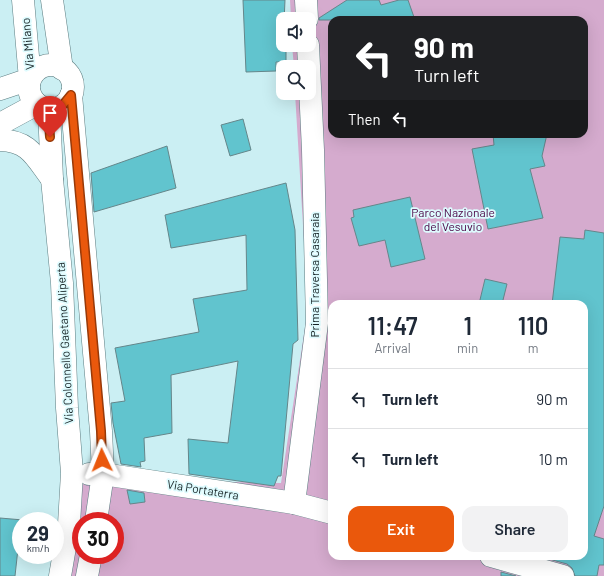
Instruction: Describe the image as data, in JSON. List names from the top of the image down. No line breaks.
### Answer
{"streets":{"street":["Via Milano","Prima Traversa Casaraia","Via Colonnello Gaetano Aliperta","Via Portaterra"]},"crossings":[["Via Milano","Via Colonnello Gaetano Aliperta"],["Prima Traversa Casaraia","Via Portaterra"],["Via Colonnello Gaetano Aliperta","Via Portaterra"]],"parks":["Parco Nazionale del Vesuvio"],"page":{"turn":["90 m","Turn left"],"then":"Then","eta":["11:47","Arrival","1","min","110","m"],"list":[{"name":"Turn left","value":"90 m"},{"name":"Turn left","value":"10 m"}],"buttons":["Exit","Share"],"speed":"29 km/h","limit":"30"}}
